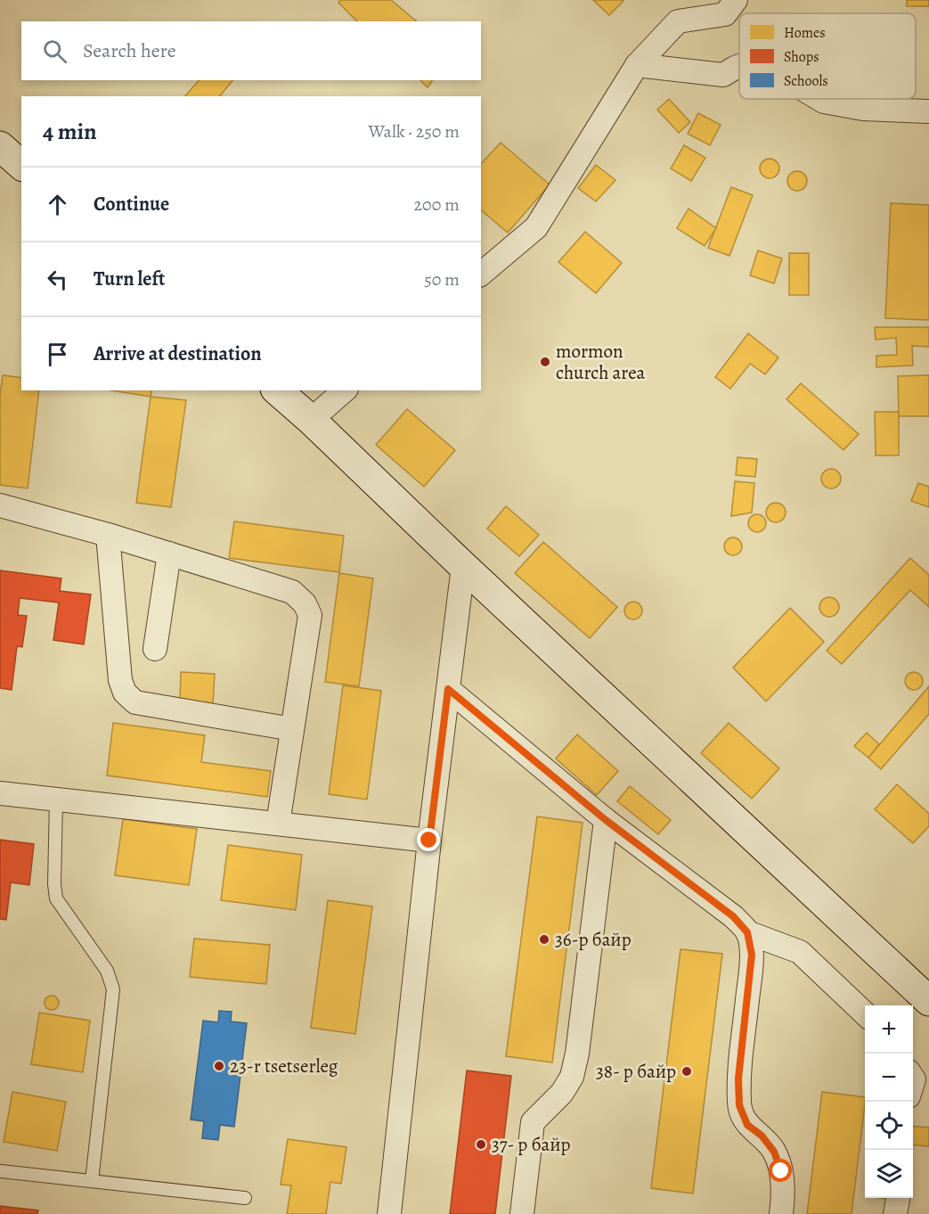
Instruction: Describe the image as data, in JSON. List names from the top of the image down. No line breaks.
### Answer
{"places":["mormon church area","36-р байр","23-r tsetserleg","38- р байр","37- р байр"],"legend":["Homes","Shops","Schools"],"page":{"search":"Search here","heading":["4 min","Walk · 250 m"],"list":[["Continue","200 m"],["Turn left","50 m"],"Arrive at destination"],"map_buttons":["+","−"]}}
